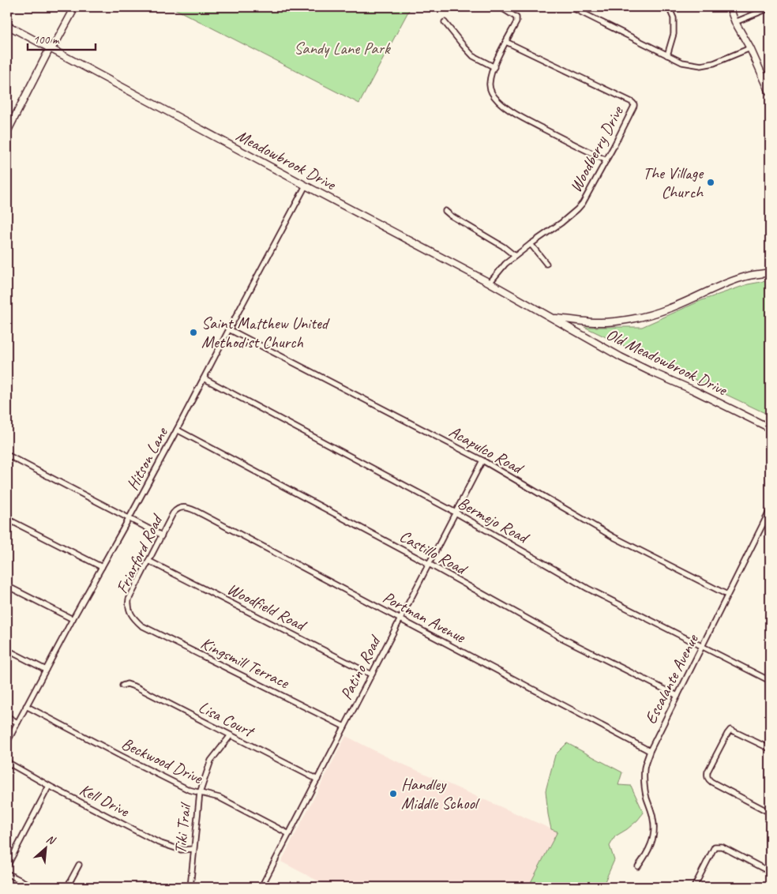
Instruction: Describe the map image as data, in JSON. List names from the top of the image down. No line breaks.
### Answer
{"streets":{"main road":["Meadowbrook Drive","Old Meadowbrook Drive"],"street":["Woodberry Drive","Acapulco Road","Hitson Lane","Bermejo Road","Castillo Road","Friarford Road","Woodfield Road","Portman Avenue","Kingsmill Terrace","Patino Road","Escalante Avenue","Lisa Court","Beckwood Drive","Kell Drive","Tiki Trail"]},"crossings":[["Woodberry Drive","Meadowbrook Drive"],["Meadowbrook Drive","Old Meadowbrook Drive"],["Meadowbrook Drive","Hitson Lane"],["Acapulco Road","Hitson Lane"],["Acapulco Road","Patino Road"],["Acapulco Road","Escalante Avenue"],["Hitson Lane","Bermejo Road"],["Hitson Lane","Castillo Road"],["Hitson Lane","Beckwood Drive"],["Bermejo Road","Patino Road"],["Bermejo Road","Escalante Avenue"],["Castillo Road","Patino Road"],["Castillo Road","Escalante Avenue"],["Friarford Road","Woodfield Road"],["Friarford Road","Portman Avenue"],["Friarford Road","Kingsmill Terrace"],["Woodfield Road","Patino Road"],["Portman Avenue","Patino Road"],["Portman Avenue","Escalante Avenue"],["Kingsmill Terrace","Patino Road"],["Patino Road","Lisa Court"],["Patino Road","Beckwood Drive"],["Lisa Court","Tiki Trail"],["Beckwood Drive","Tiki Trail"],["Kell Drive","Tiki Trail"]],"parks":["Sandy Lane Park"],"places":["The Village Church","Saint Matthew United Methodist Church","Handley Middle School"],"scale_bar":"100 m","north":"top right"}
